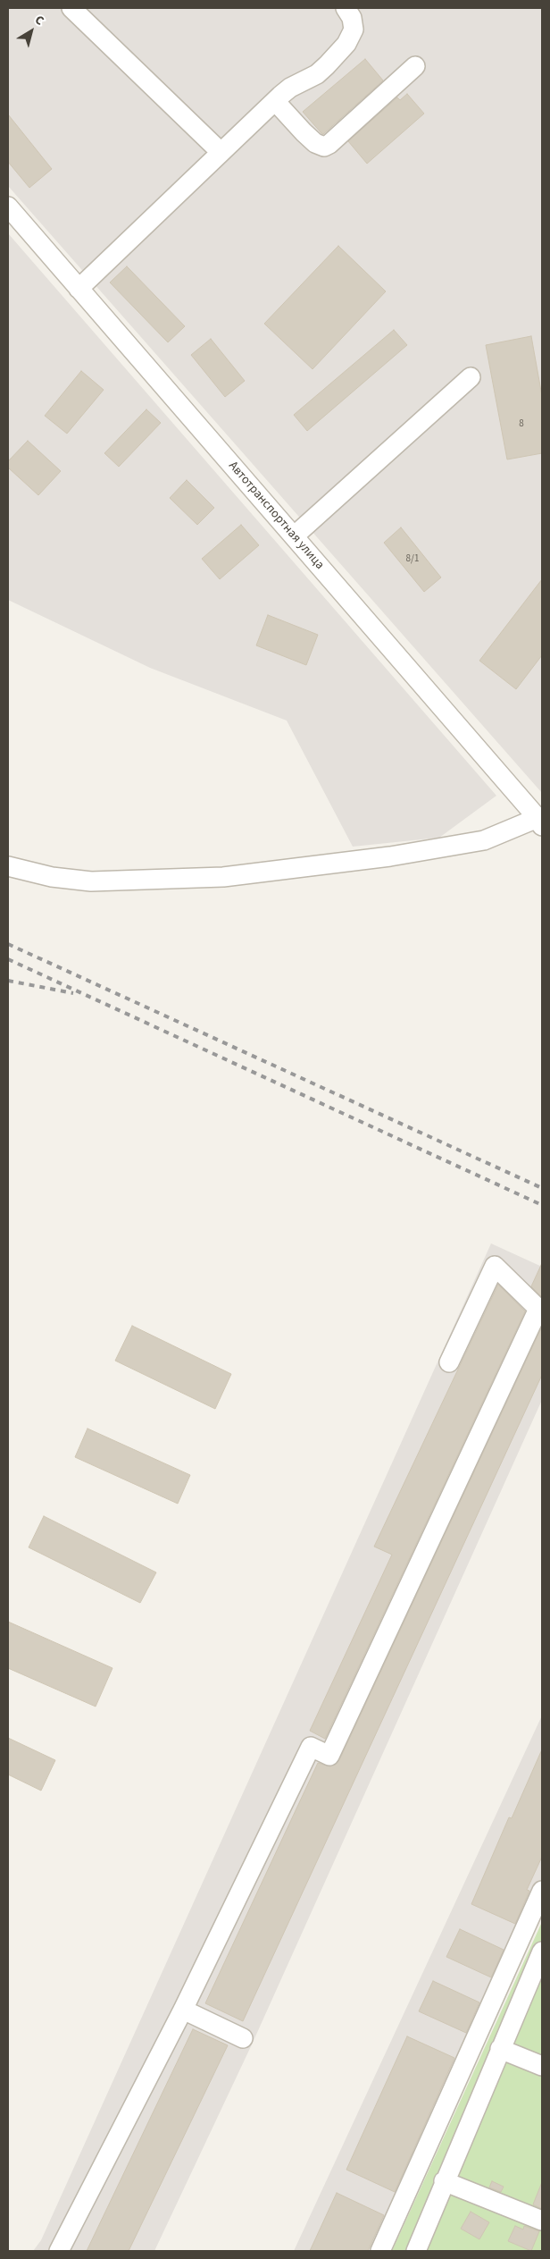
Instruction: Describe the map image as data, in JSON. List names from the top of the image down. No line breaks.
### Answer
{"streets":{"street":["Автотранспортная улица"]},"house_numbers":["8","8/1"],"north":"top right"}
